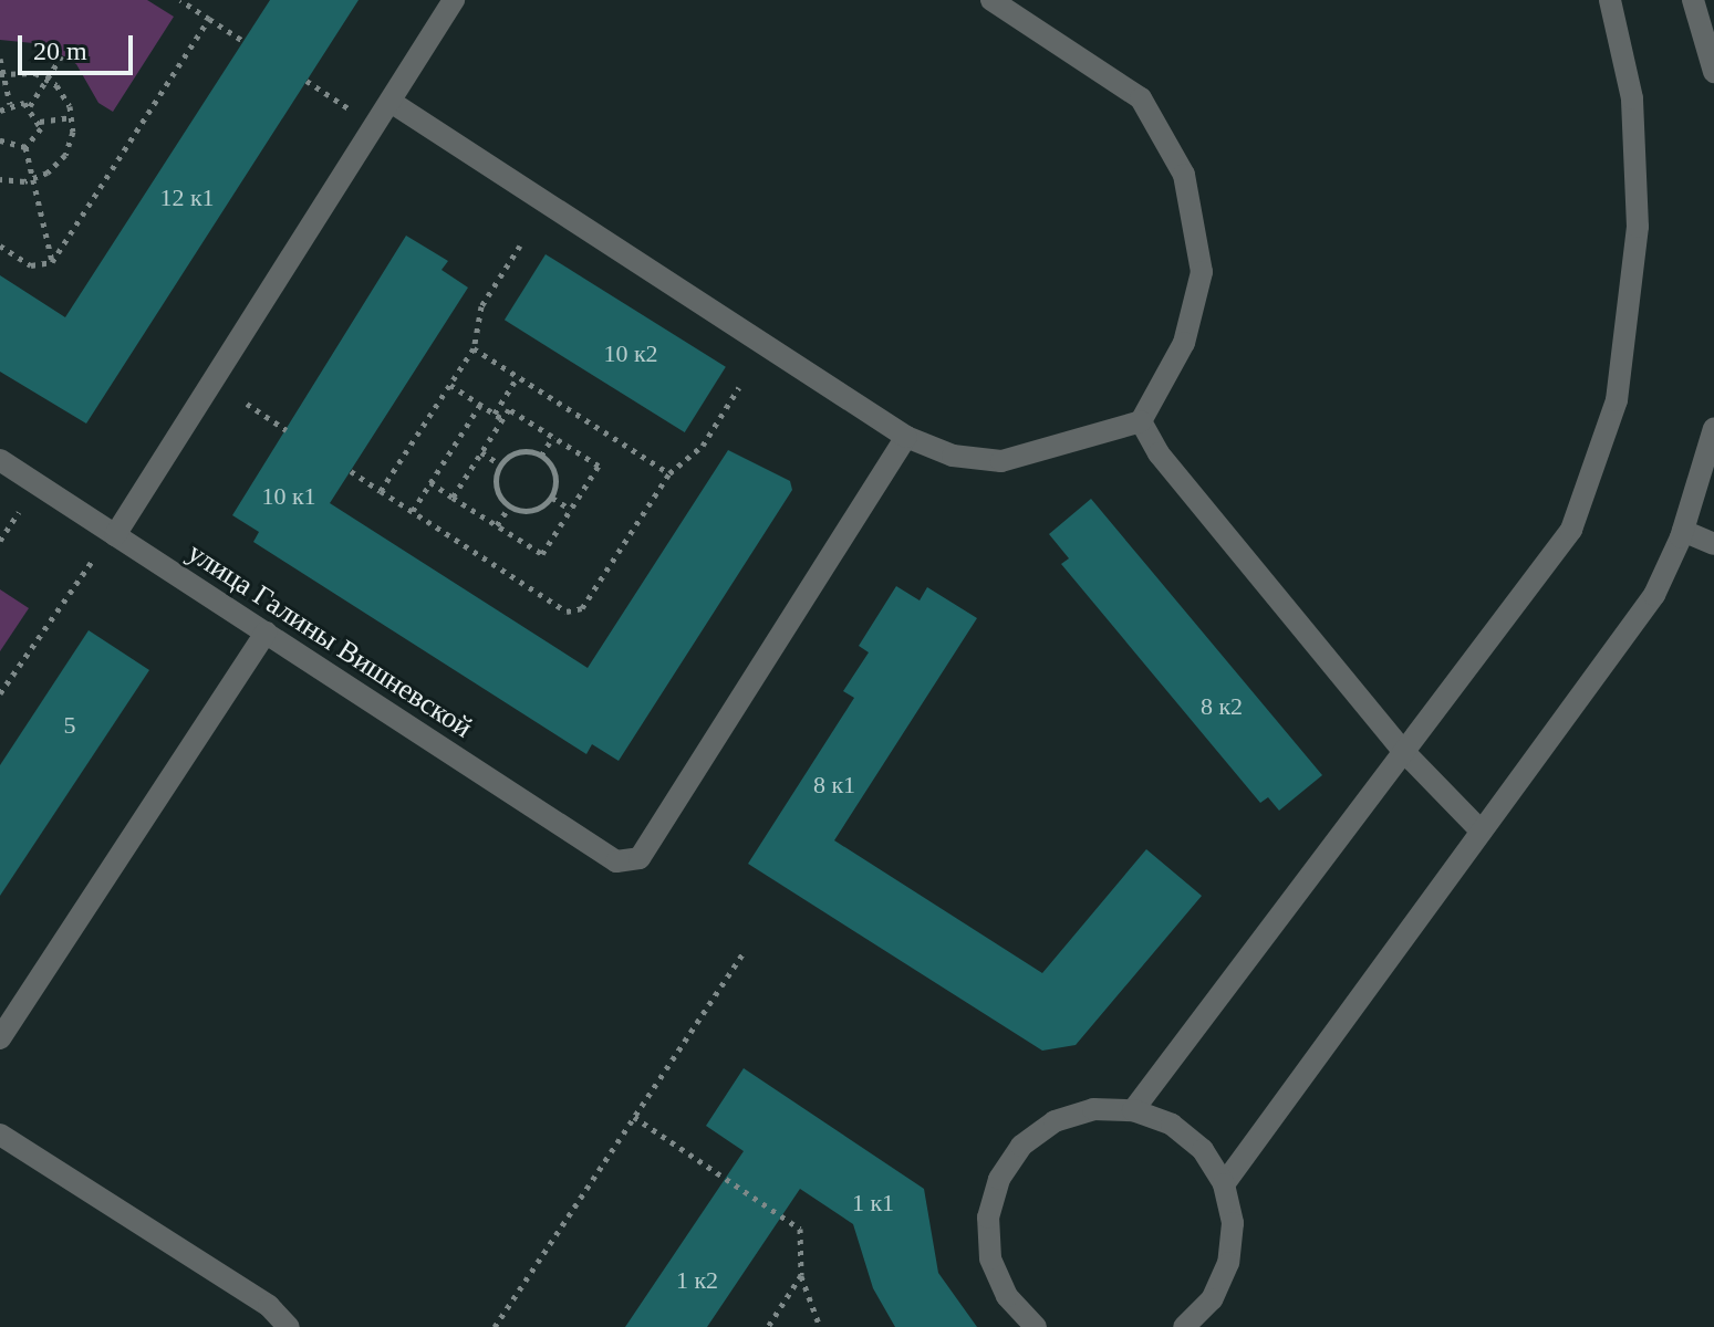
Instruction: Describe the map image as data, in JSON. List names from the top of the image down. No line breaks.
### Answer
{"streets":{"street":["улица Галины Вишневской"]},"house_numbers":["12 к1","10 к2","10 к1","8 к2","5","8 к1","1 к1","1 к2"],"scale_bar":"20 m"}
